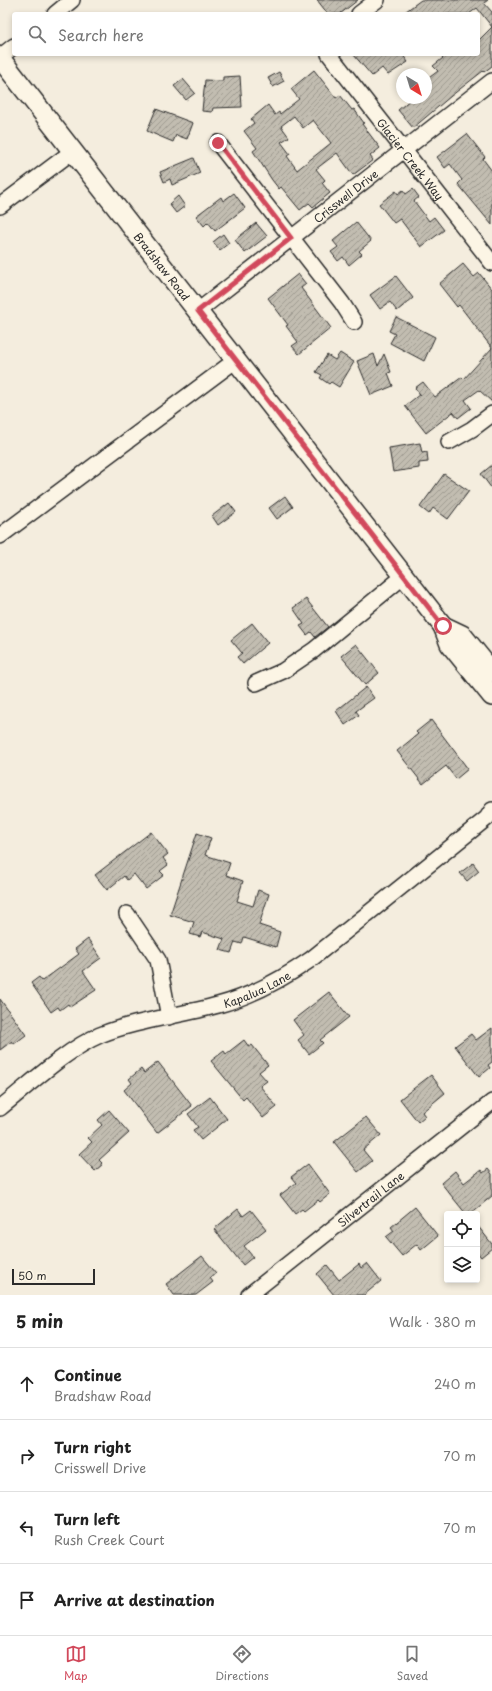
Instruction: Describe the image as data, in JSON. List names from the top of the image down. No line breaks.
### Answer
{"streets":{"main road":["Bradshaw Road"],"street":["Glacier Creek Way","Crisswell Drive","Kapalua Lane","Silvertrail Lane"]},"crossings":[["Glacier Creek Way","Crisswell Drive"],["Crisswell Drive","Bradshaw Road"]],"scale_bar":"50 m","north":"bottom right","page":{"search":"Search here","scale":"50 m","heading":["5 min","Walk · 380 m"],"list":[["Continue","Bradshaw Road","240 m"],["Turn right","Crisswell Drive","70 m"],["Turn left","Rush Creek Court","70 m"],"Arrive at destination"],"nav":["Map","Directions","Saved"]}}
